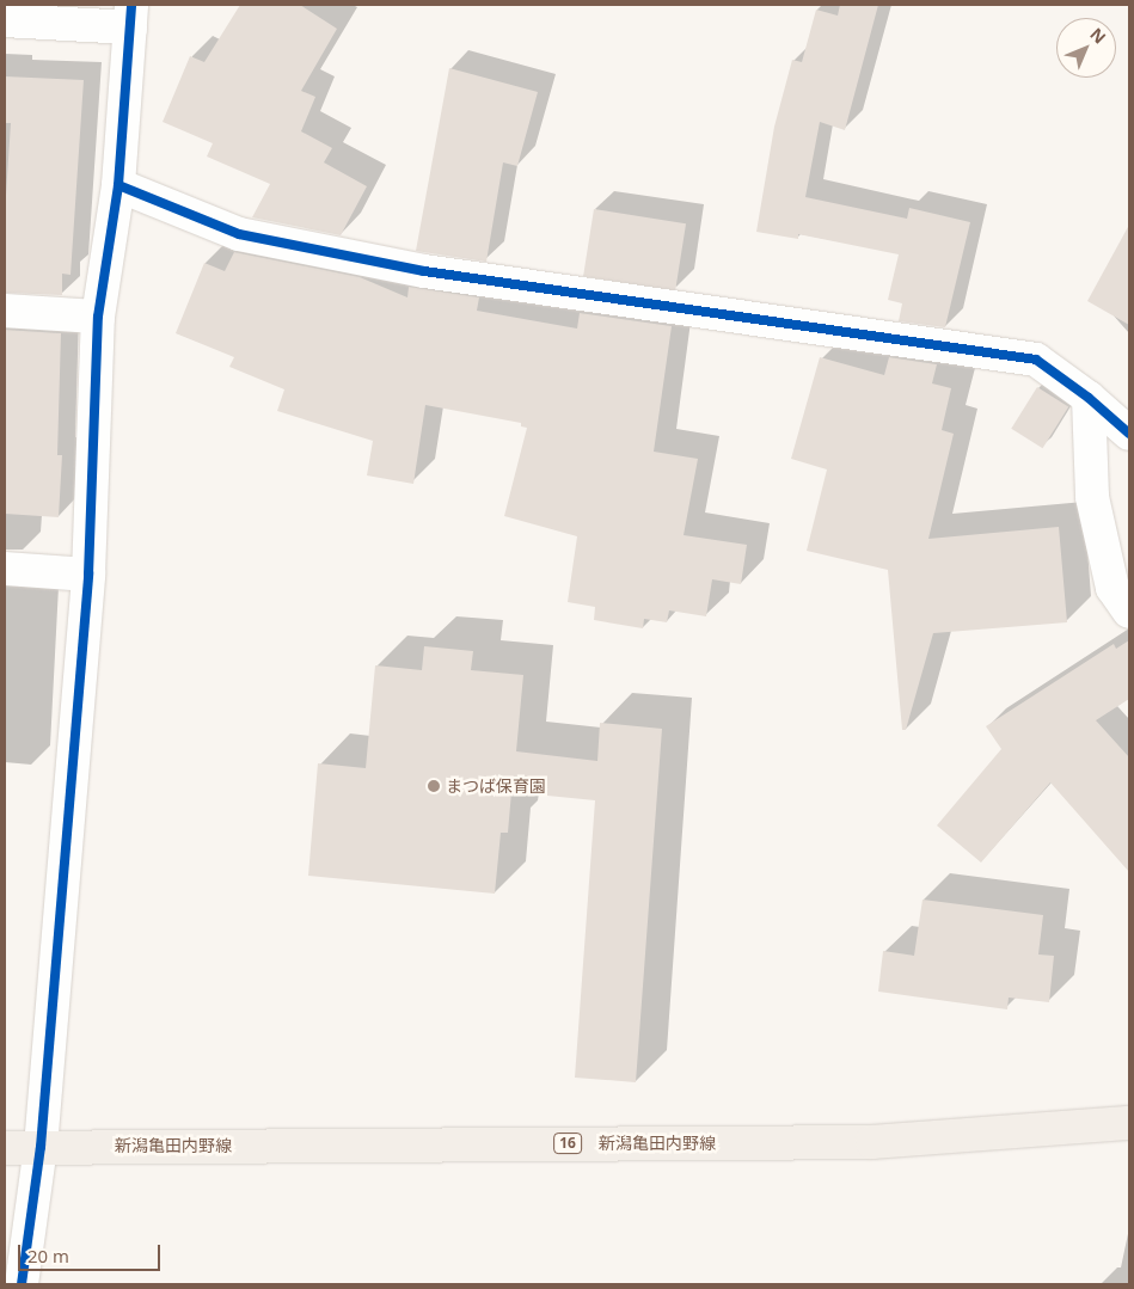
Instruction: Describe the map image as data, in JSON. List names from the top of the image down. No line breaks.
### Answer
{"streets":{"main road":["16","新潟亀田内野線"]},"places":["まつば保育園"],"scale_bar":"20 m","north":"top right"}
